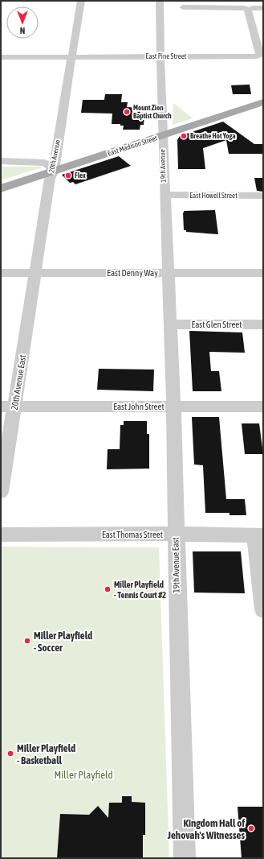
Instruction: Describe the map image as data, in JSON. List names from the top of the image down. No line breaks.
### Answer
{"streets":{"main road":["East Madison Street"],"street":["East Pine Street","20th Avenue","19th Avenue","East Howell Street","East Denny Way","East Glen Street","20th Avenue East","East John Street","East Thomas Street","19th Avenue East"]},"crossings":[["East Pine Street","20th Avenue"],["East Pine Street","19th Avenue"],["East Madison Street","20th Avenue"],["East Madison Street","19th Avenue"],["20th Avenue","East Denny Way"],["20th Avenue","20th Avenue East"],["19th Avenue","East Howell Street"],["19th Avenue","East Denny Way"],["19th Avenue","19th Avenue East"],["East Denny Way","20th Avenue East"],["East Denny Way","19th Avenue East"],["East Glen Street","19th Avenue East"],["20th Avenue East","East John Street"],["East John Street","19th Avenue East"],["East Thomas Street","19th Avenue East"]],"parks":["Miller Playfield"],"places":["Mount Zion Baptist Church","Breathe Hot Yoga","Flex","Miller Playfield - Tennis Court #2","Miller Playfield - Soccer","Miller Playfield - Basketball","Kingdom Hall of Jehovah's Witnesses"],"north":"bottom"}
